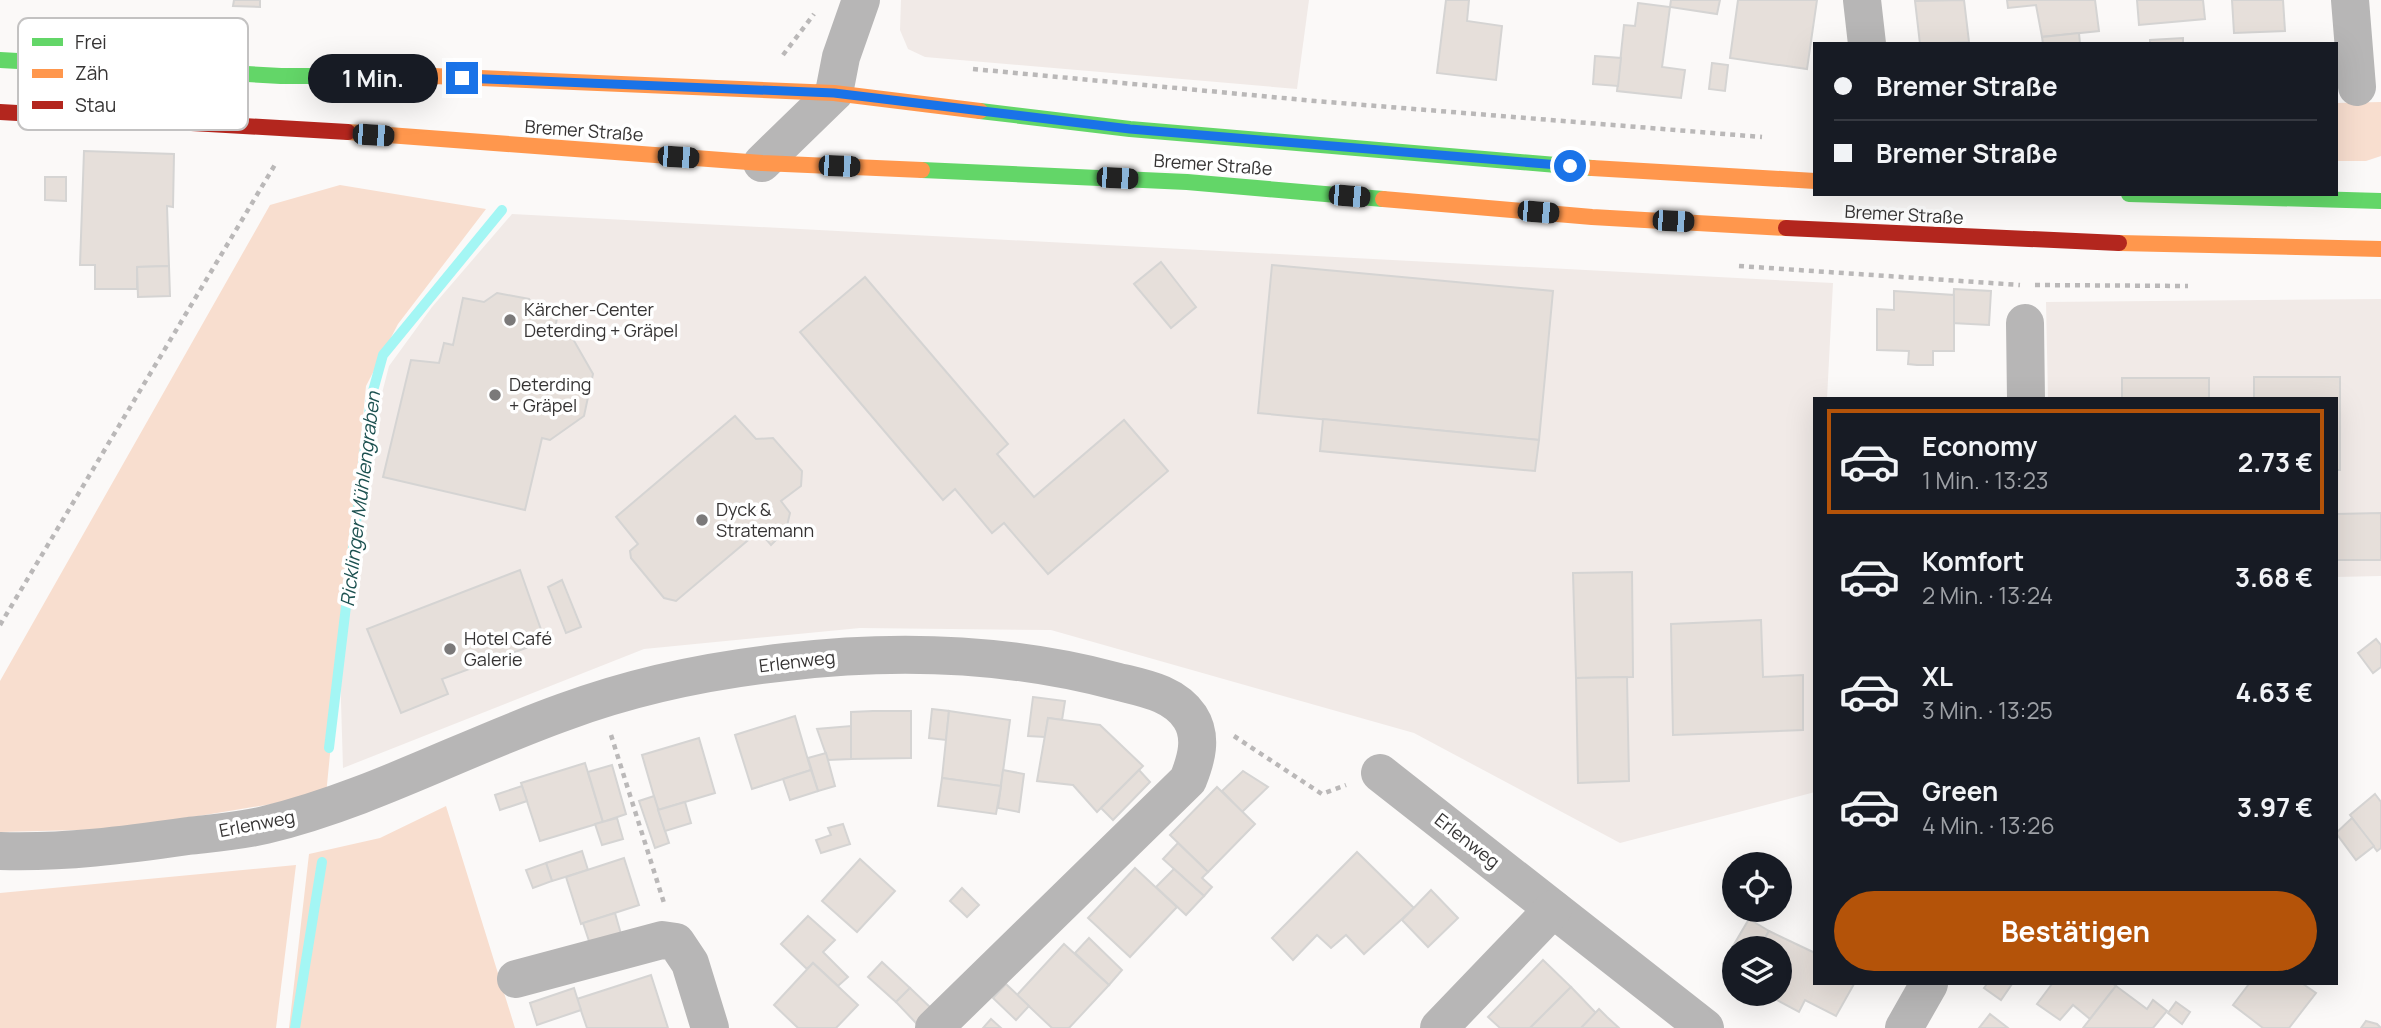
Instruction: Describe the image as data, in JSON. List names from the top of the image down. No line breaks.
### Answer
{"streets":{"main road":["Bremer Straße"],"street":["Erlenweg"]},"water":["Ricklinger Mühlengraben"],"places":["Kärcher-Center Deterding + Gräpel","Deterding + Gräpel","Dyck & Stratemann","Hotel Café Galerie"],"legend":["Frei","Zäh","Stau"],"page":{"banner":["Bremer Straße","Bremer Straße"],"bubble":"1 Min.","list":[{"name":"Economy","note":"1 Min. · 13:23","value":"2.73 €"},{"name":"Komfort","note":"2 Min. · 13:24","value":"3.68 €"},{"name":"XL","note":"3 Min. · 13:25","value":"4.63 €"},{"name":"Green","note":"4 Min. · 13:26","value":"3.97 €"}],"buttons":"Bestätigen"}}
